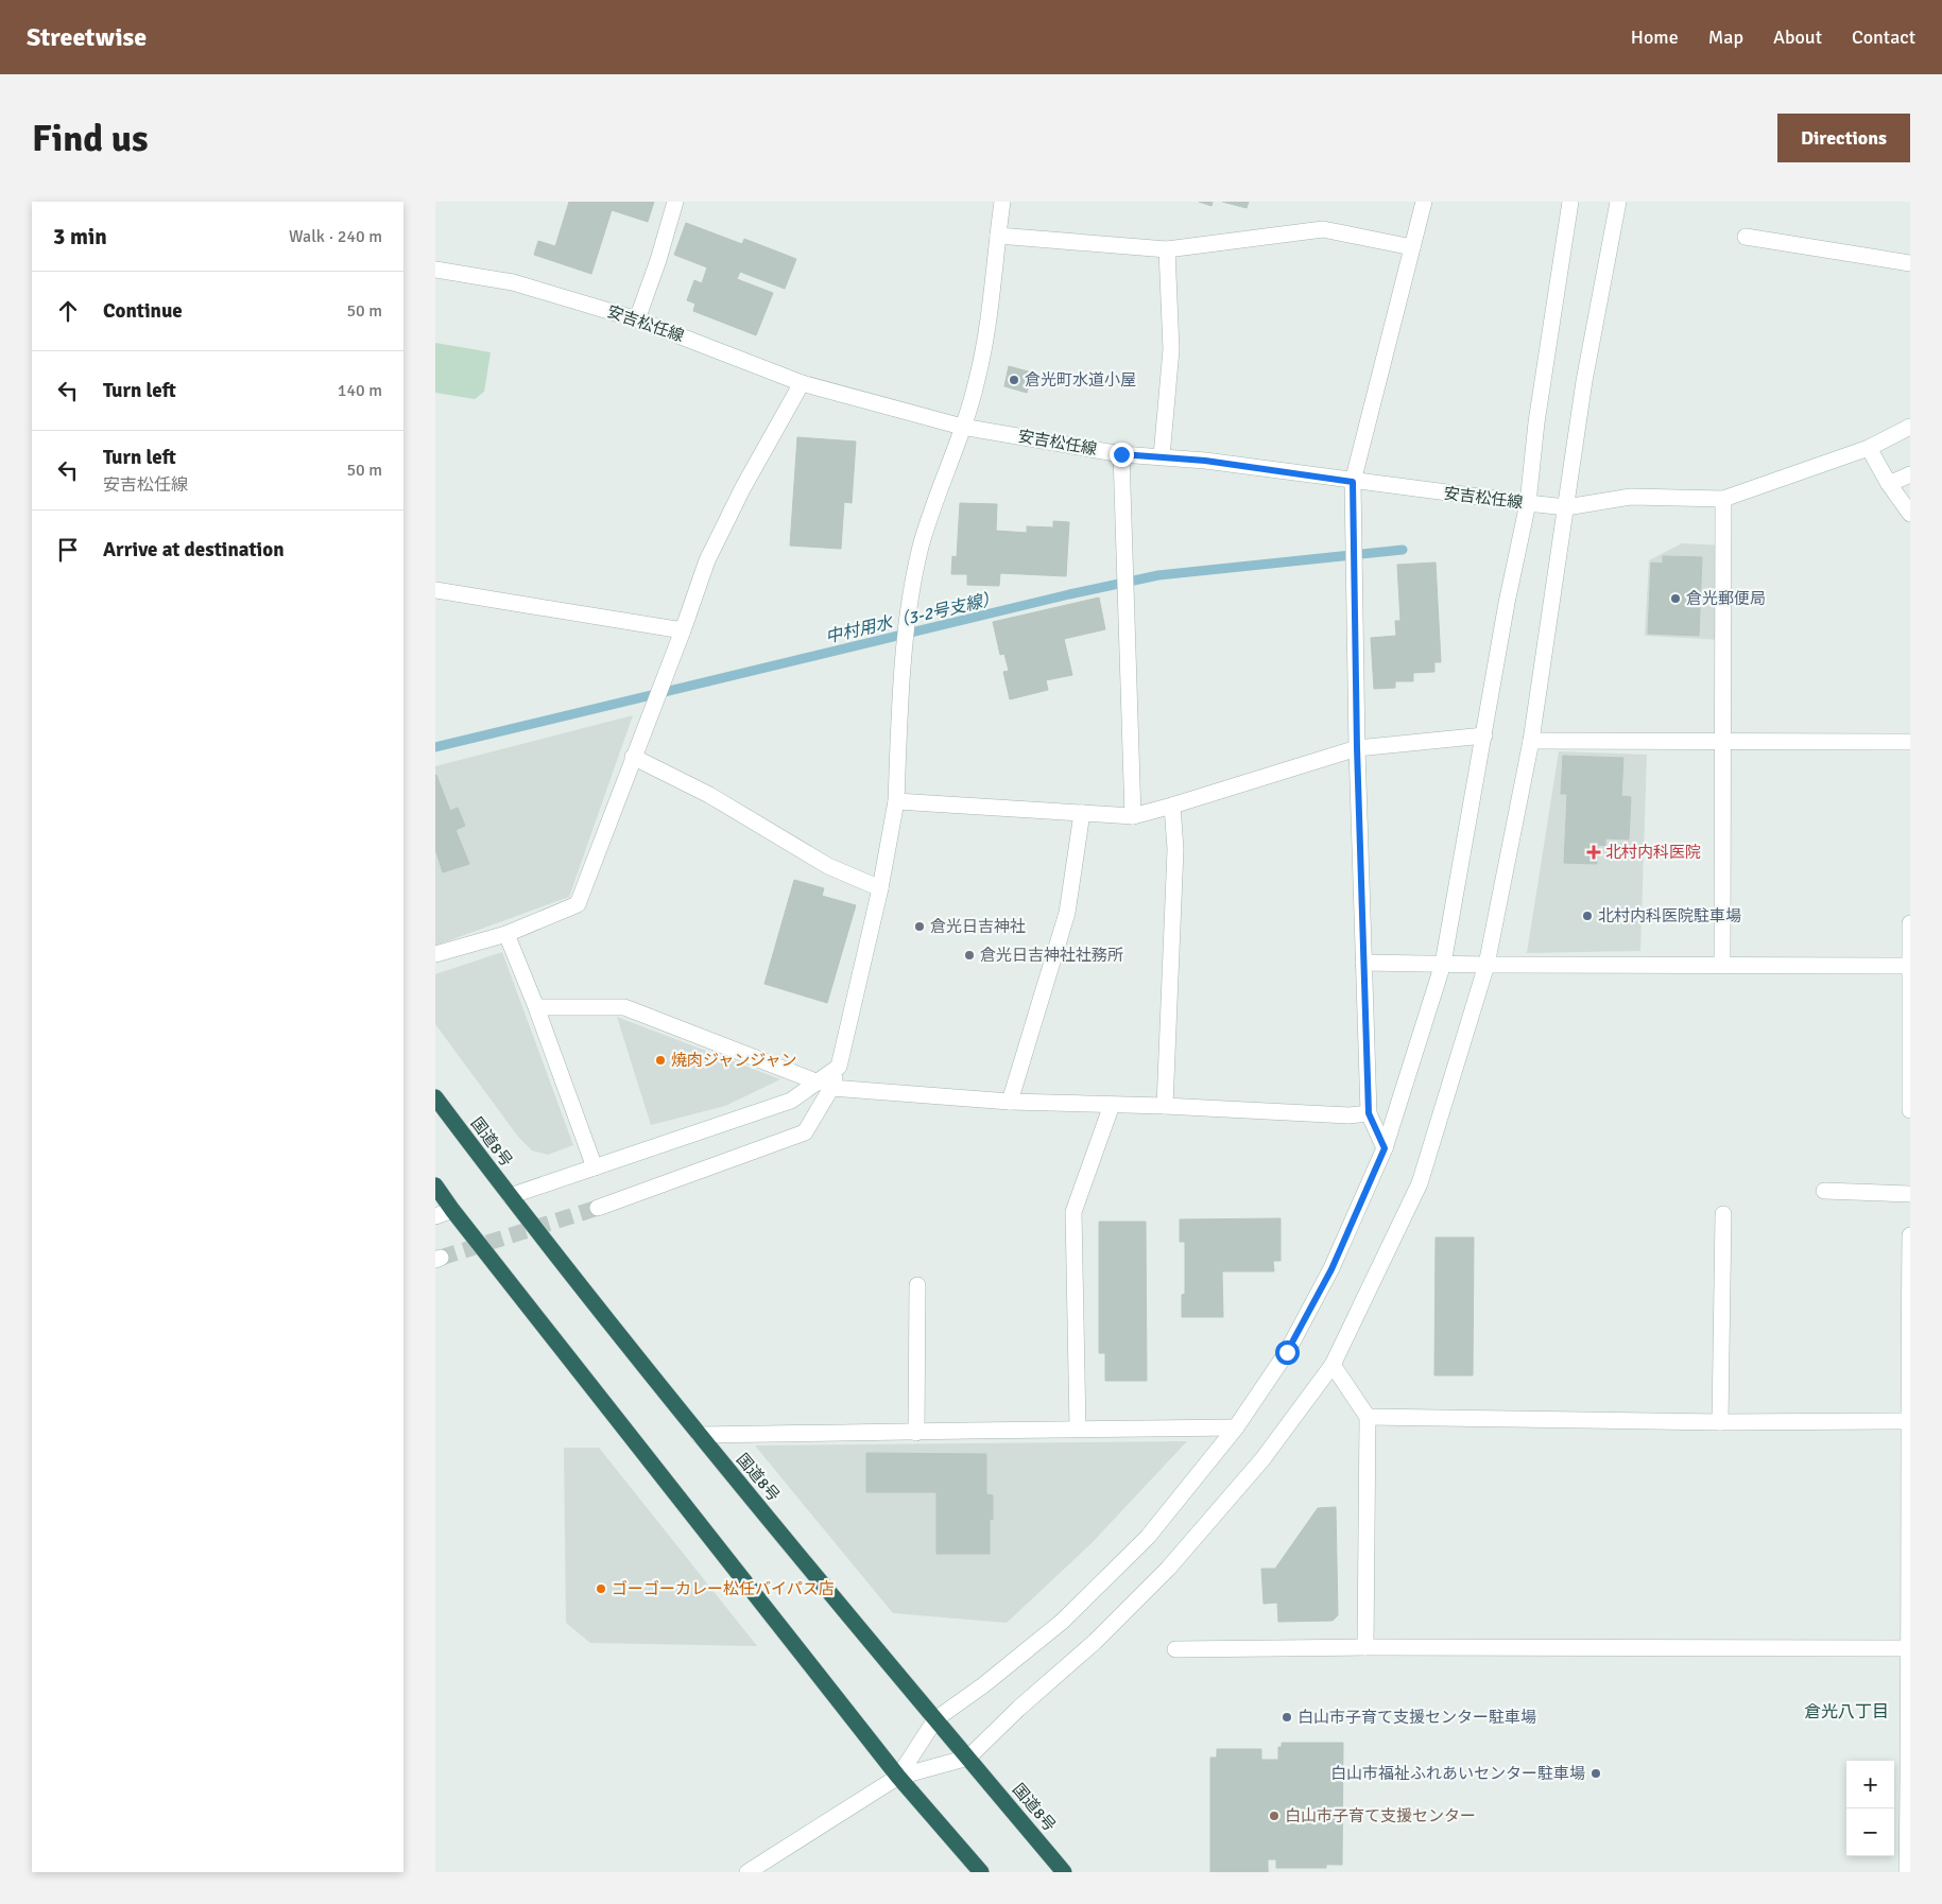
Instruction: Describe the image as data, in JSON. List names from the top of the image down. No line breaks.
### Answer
{"streets":{"highway":["国道8号"],"street":["安吉松任線"]},"districts":["倉光八丁目"],"water":["中村用水（3-2号支線）"],"places":{"other":["倉光町水道小屋","倉光郵便局","北村内科医院駐車場","倉光日吉神社","倉光日吉神社社務所","焼肉ジャンジャン","ゴーゴーカレー松任バイパス店","白山市子育て支援センター駐車場","白山市福祉ふれあいセンター駐車場","白山市子育て支援センター"],"health":["北村内科医院"]},"page":{"header":"Streetwise","nav":["Home","Map","About","Contact"],"buttons":"Directions","title":"Find us","heading":["3 min","Walk · 240 m"],"list":[["Continue","50 m"],["Turn left","140 m"],["Turn left","安吉松任線","50 m"],"Arrive at destination"],"map_buttons":["+","−"]}}
